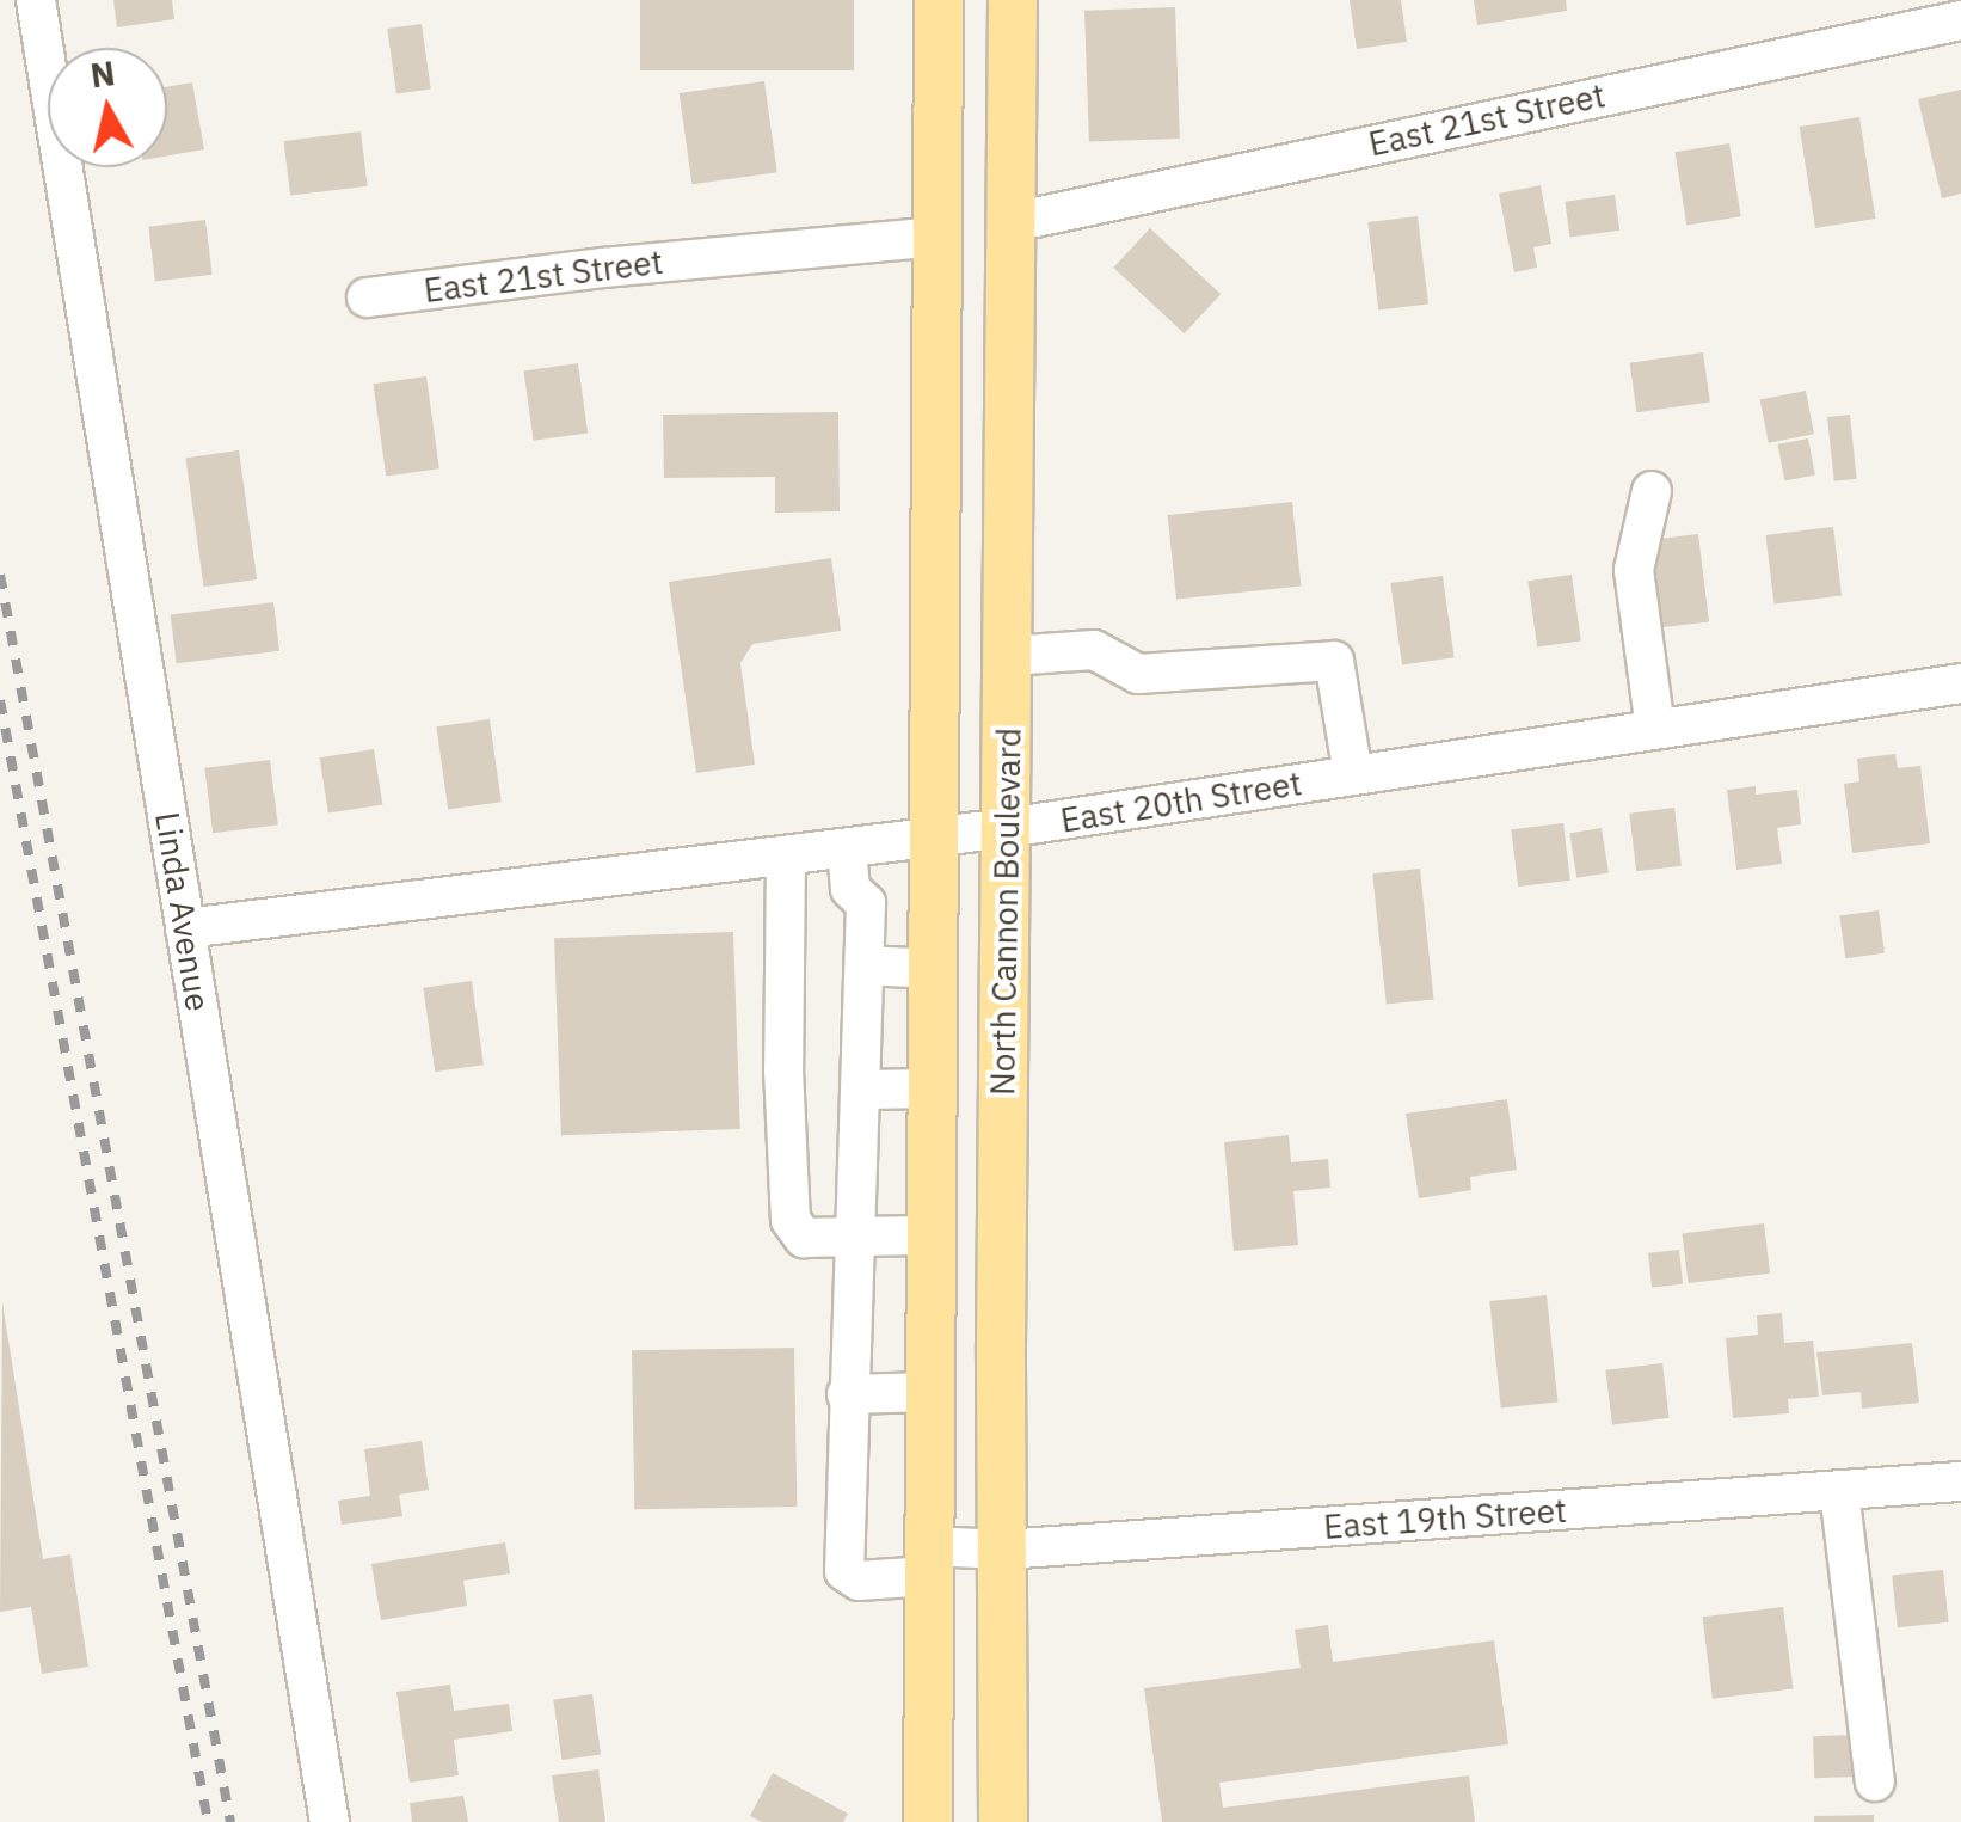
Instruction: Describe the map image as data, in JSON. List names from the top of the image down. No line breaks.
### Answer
{"streets":{"main road":["North Cannon Boulevard"],"street":["East 21st Street","East 20th Street","Linda Avenue","East 19th Street"]},"crossings":[["East 21st Street","North Cannon Boulevard"],["East 20th Street","Linda Avenue"],["East 20th Street","North Cannon Boulevard"],["North Cannon Boulevard","East 19th Street"]],"north":"top"}
